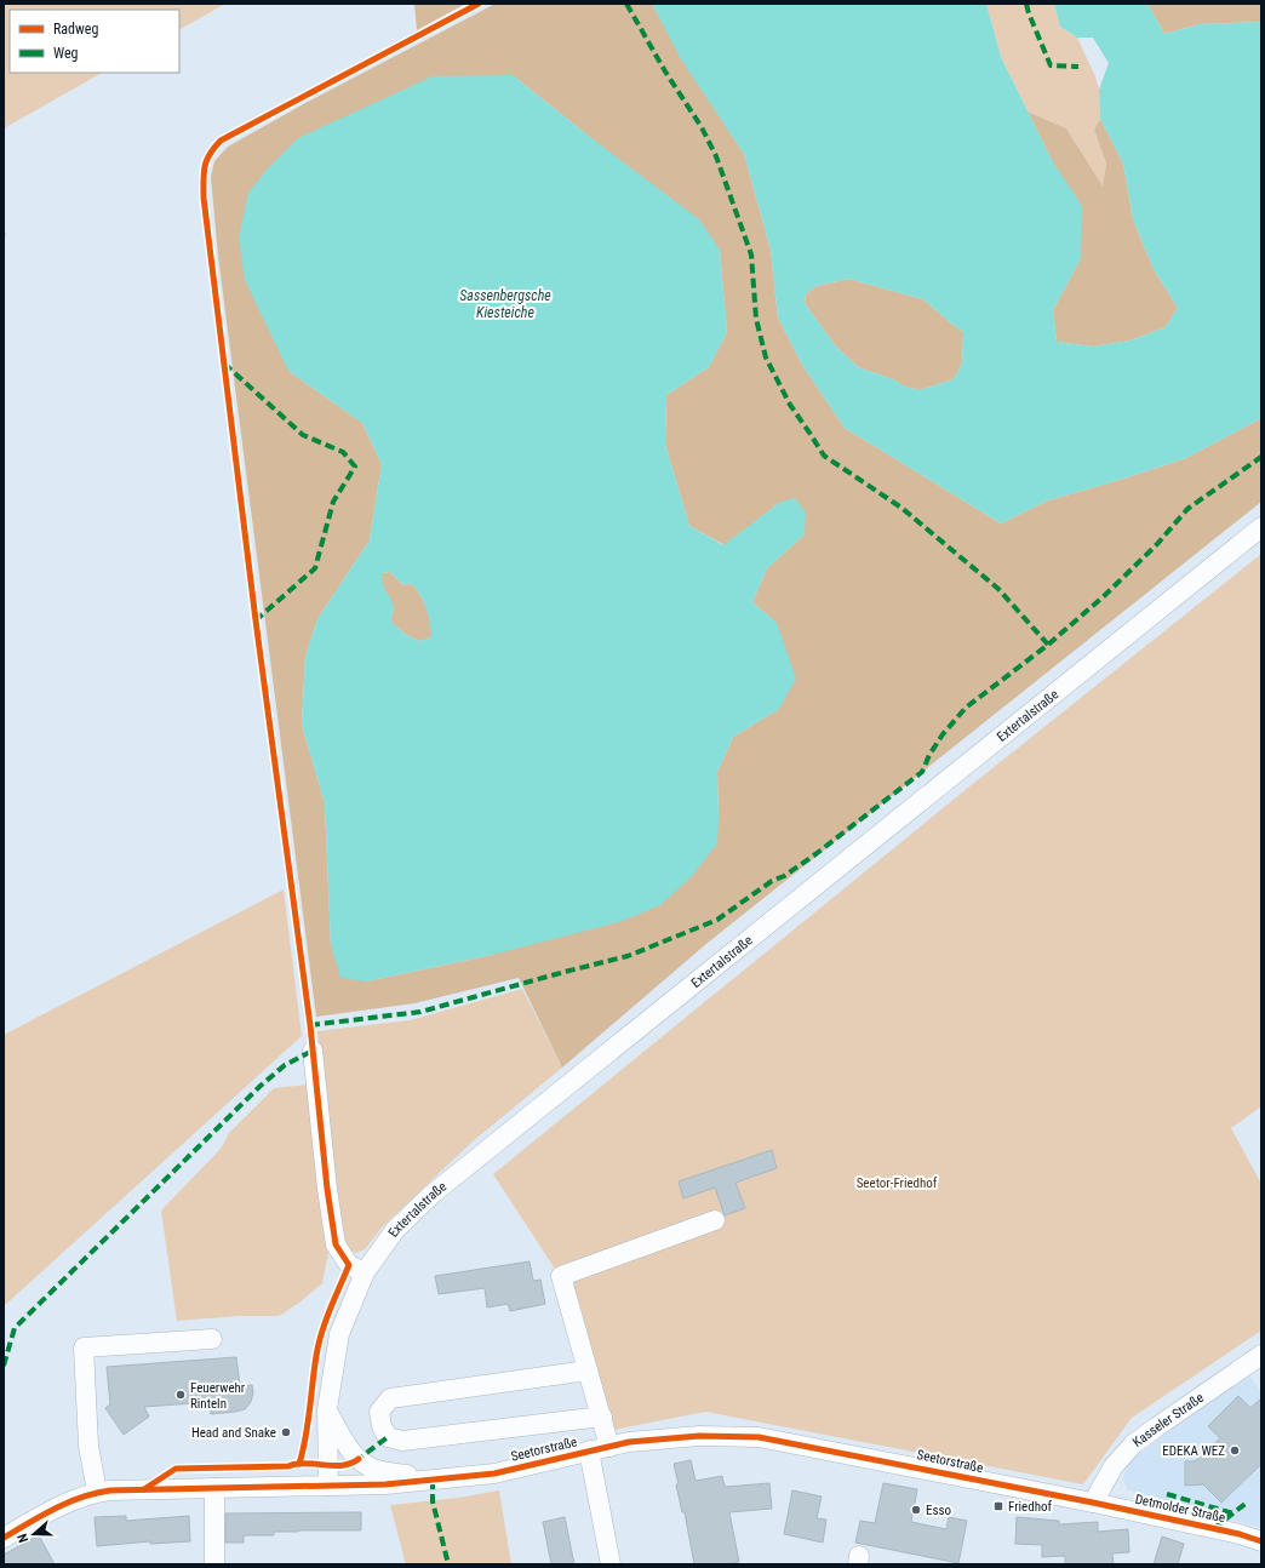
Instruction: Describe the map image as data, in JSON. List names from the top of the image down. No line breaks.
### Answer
{"streets":{"street":["Extertalstraße","Kasseler Straße","Seetorstraße","Detmolder Straße"]},"crossings":[["Extertalstraße","Seetorstraße"],["Kasseler Straße","Seetorstraße"],["Kasseler Straße","Detmolder Straße"],["Seetorstraße","Detmolder Straße"]],"water":["Sassenbergsche Kiesteiche"],"parks":["Seetor-Friedhof"],"places":{"other":["Feuerwehr Rinteln","Head and Snake","EDEKA WEZ","Esso"],"transit":["Friedhof"]},"legend":["Radweg","Weg"],"north":"left"}
